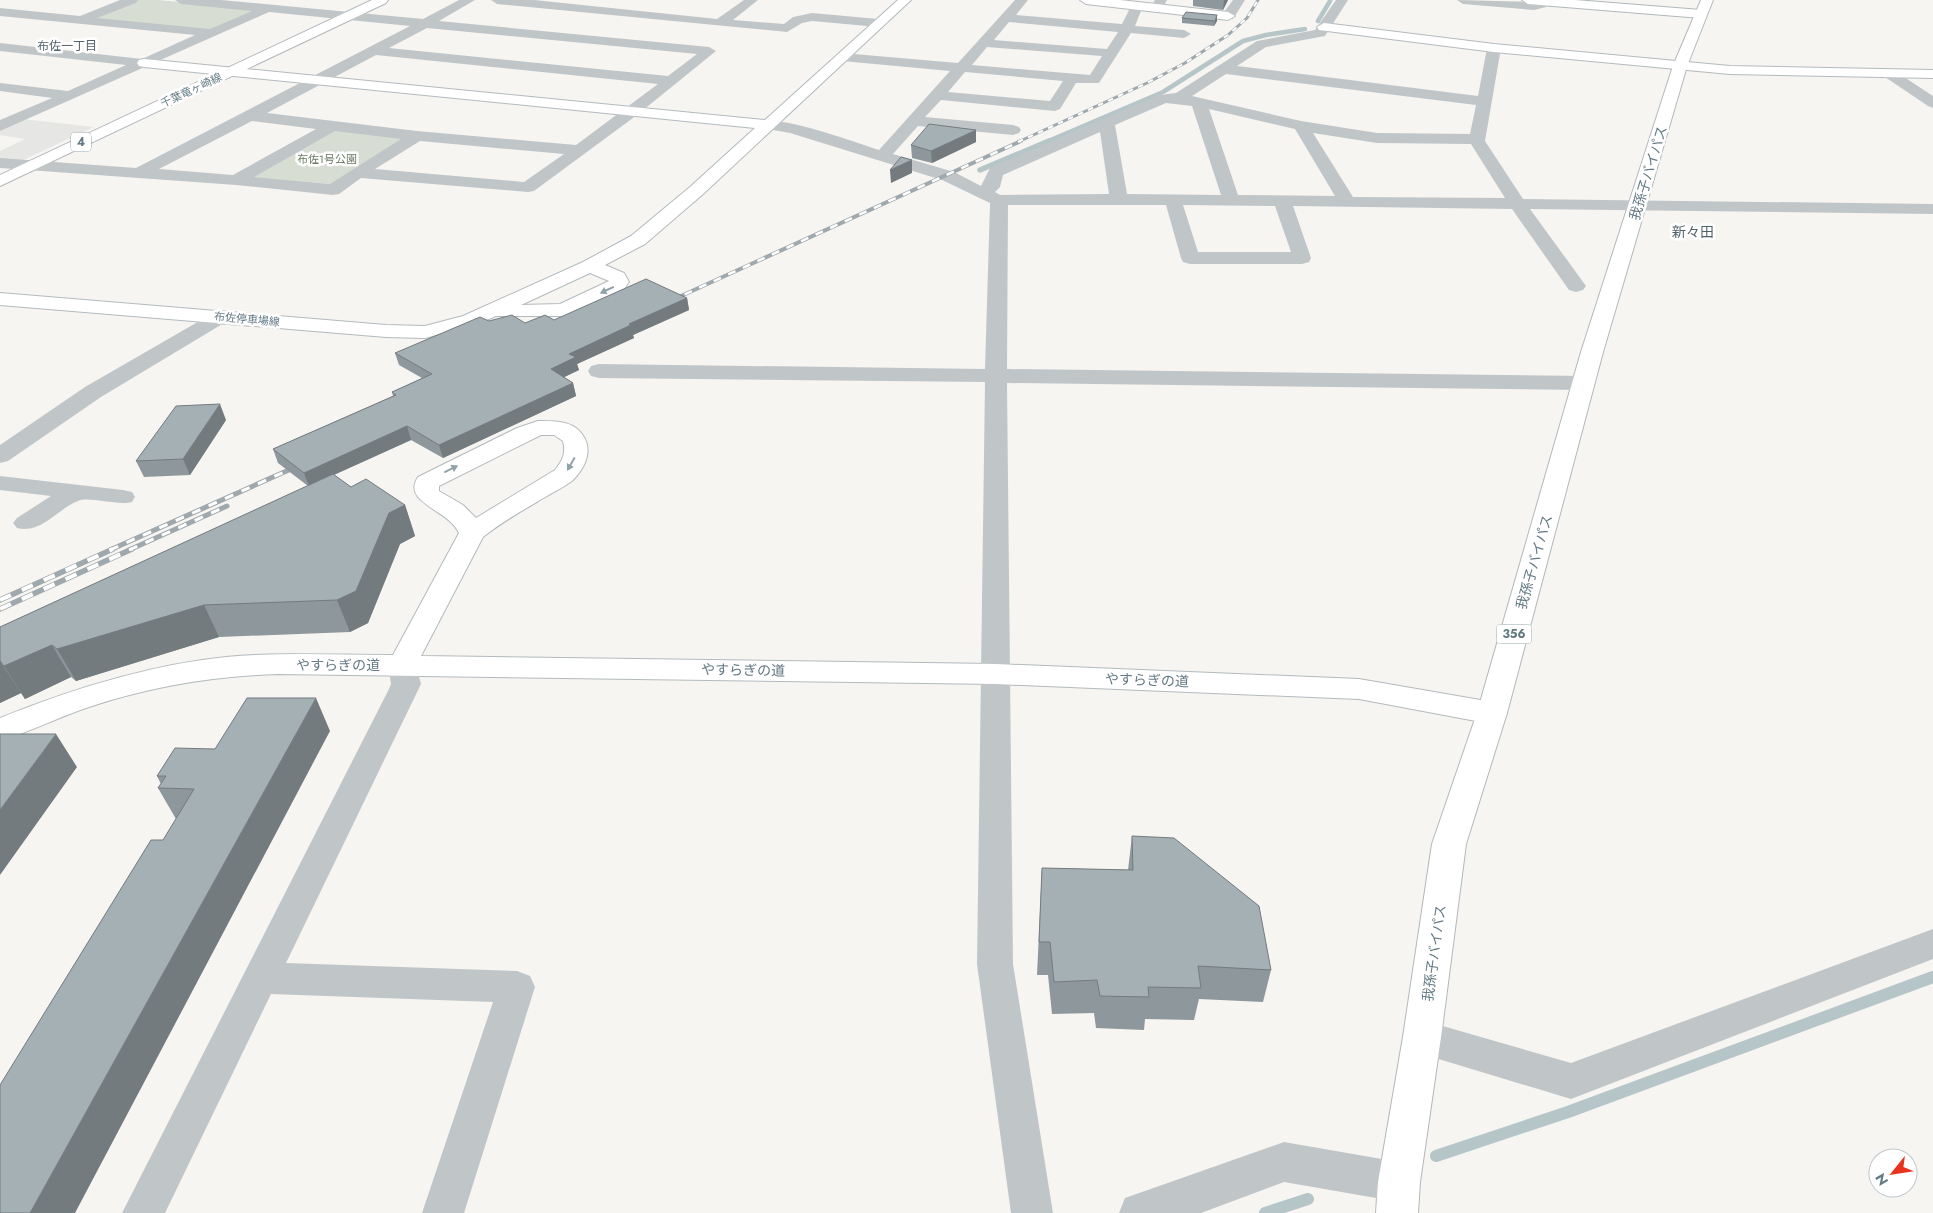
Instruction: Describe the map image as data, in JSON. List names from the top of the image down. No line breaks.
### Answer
{"streets":{"main road":["千葉竜ヶ崎線","4","我孫子バイパス","布佐停車場線","356","やすらぎの道"]},"crossings":[["我孫子バイパス","356"],["我孫子バイパス","やすらぎの道"]],"districts":["布佐一丁目","新々田"],"parks":["布佐1号公園"],"north":"bottom left"}
